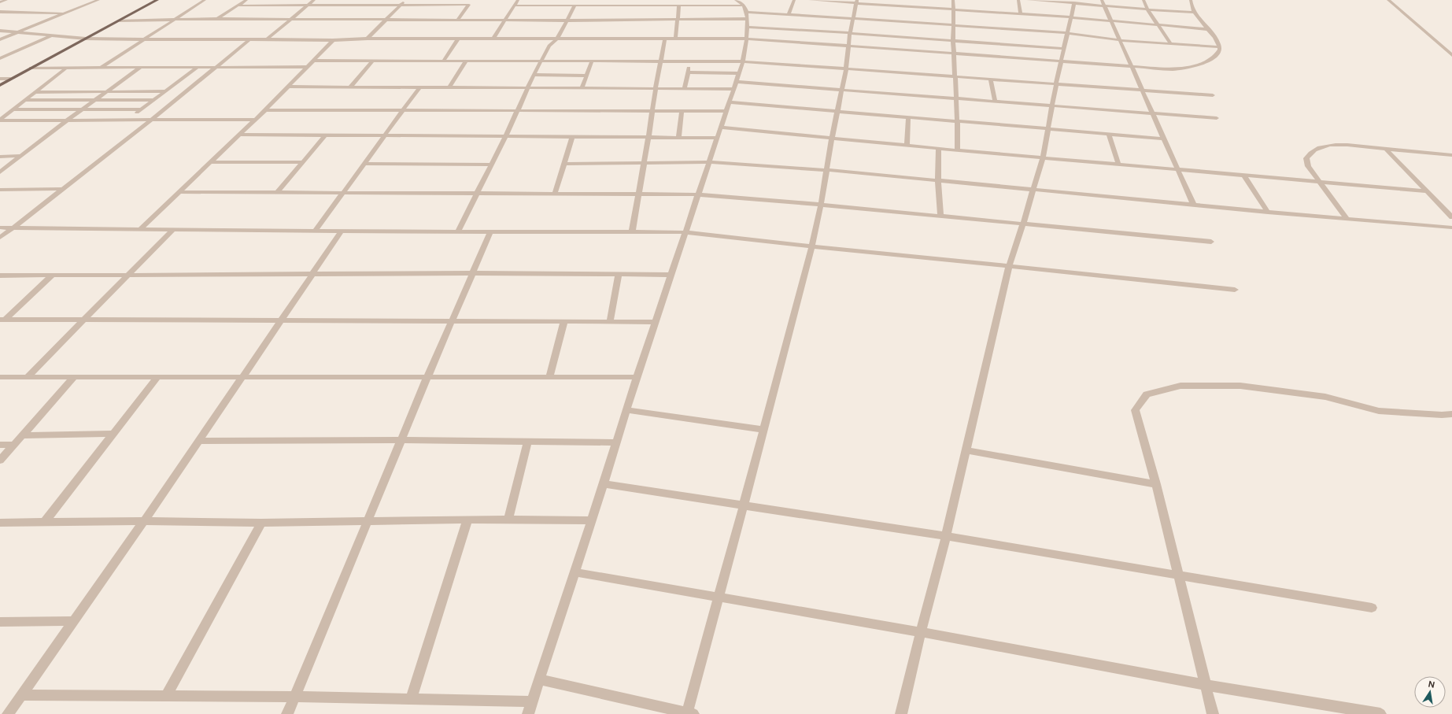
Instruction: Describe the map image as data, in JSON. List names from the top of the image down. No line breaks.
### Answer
{"north":"top"}
